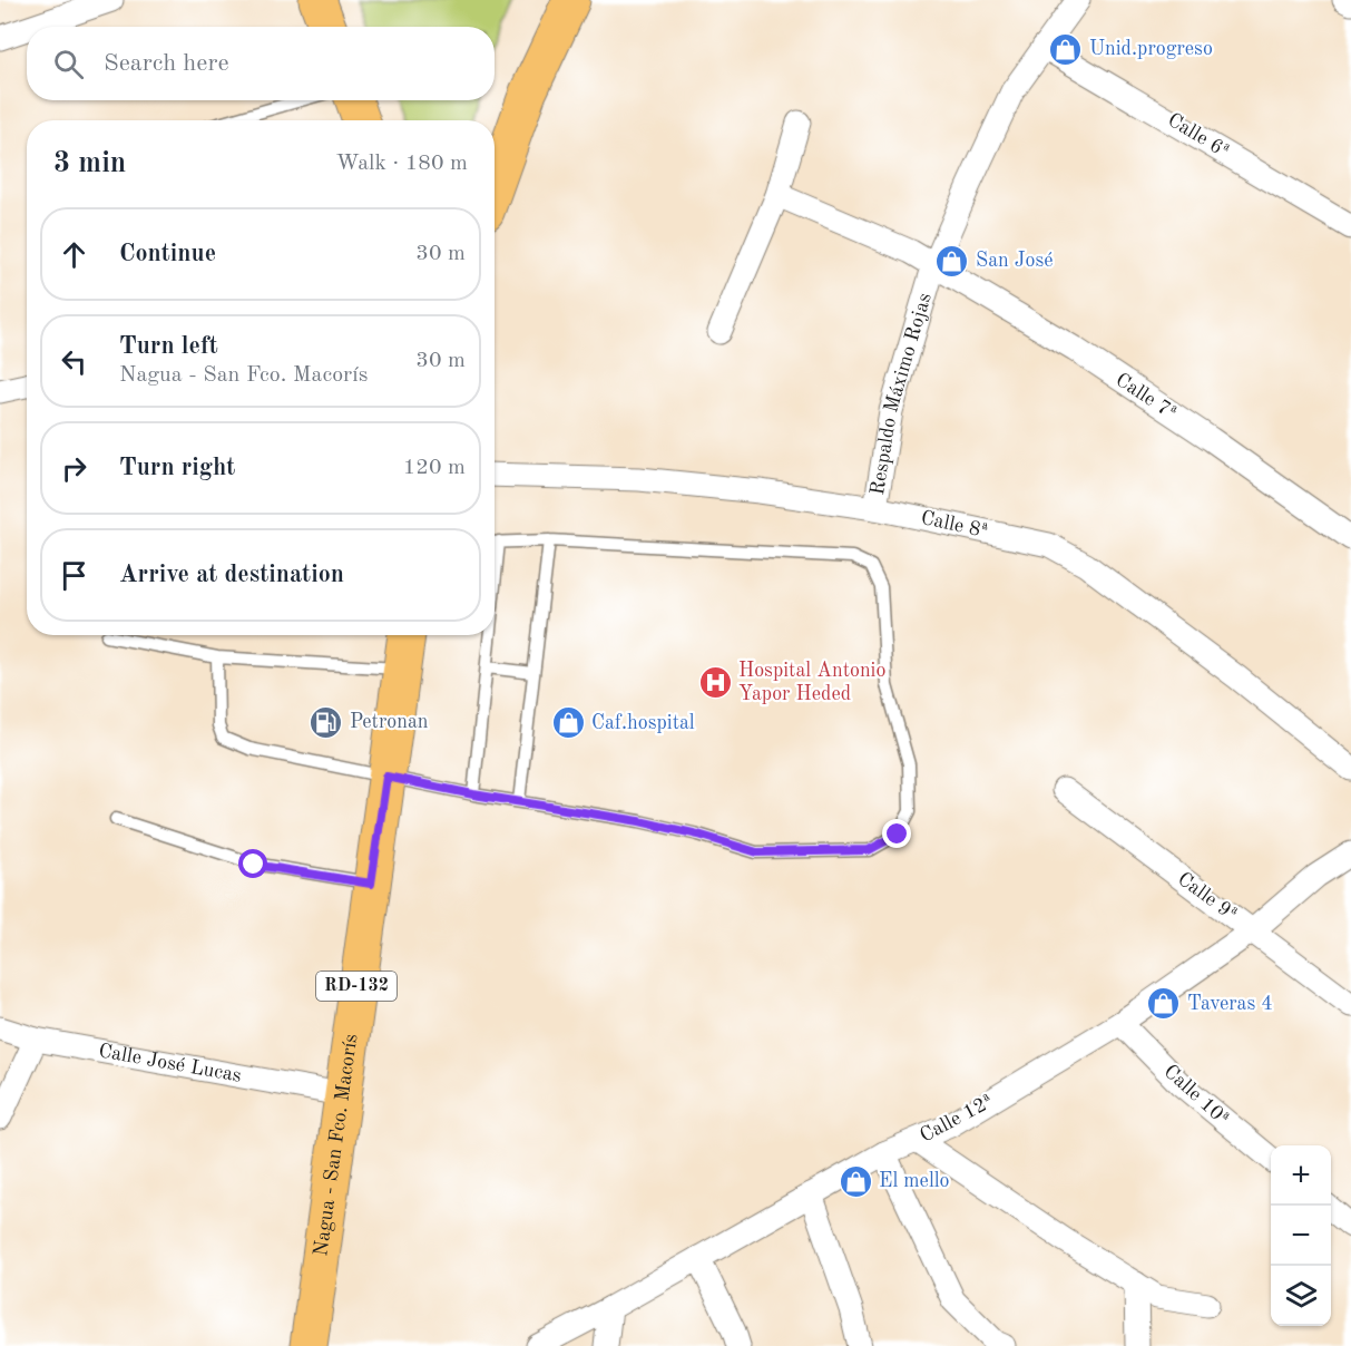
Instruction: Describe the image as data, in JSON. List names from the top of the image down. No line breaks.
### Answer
{"streets":{"main road":["RD-132","Nagua - San Fco. Macorís"],"street":["Calle 6ª","Respaldo Máximo Rojas","Calle 7ª","Calle 8ª","Calle 9ª","Calle José Lucas","Calle 10ª","Calle 12ª"]},"crossings":[["Calle 6ª","Respaldo Máximo Rojas"],["Respaldo Máximo Rojas","Calle 7ª"],["Respaldo Máximo Rojas","Calle 8ª"],["Calle 9ª","Calle 12ª"],["Calle José Lucas","Nagua - San Fco. Macorís"],["Calle 10ª","Calle 12ª"]],"places":{"shop":["Unid.progreso","San José","Caf.hospital","Taveras 4","El mello"],"hospital":["Hospital Antonio Yapor Heded"],"fuel station":["Petronan"]},"page":{"search":"Search here","heading":["3 min","Walk · 180 m"],"list":[["Continue","30 m"],["Turn left","Nagua - San Fco. Macorís","30 m"],["Turn right","120 m"],"Arrive at destination"],"map_buttons":["+","−"]}}
